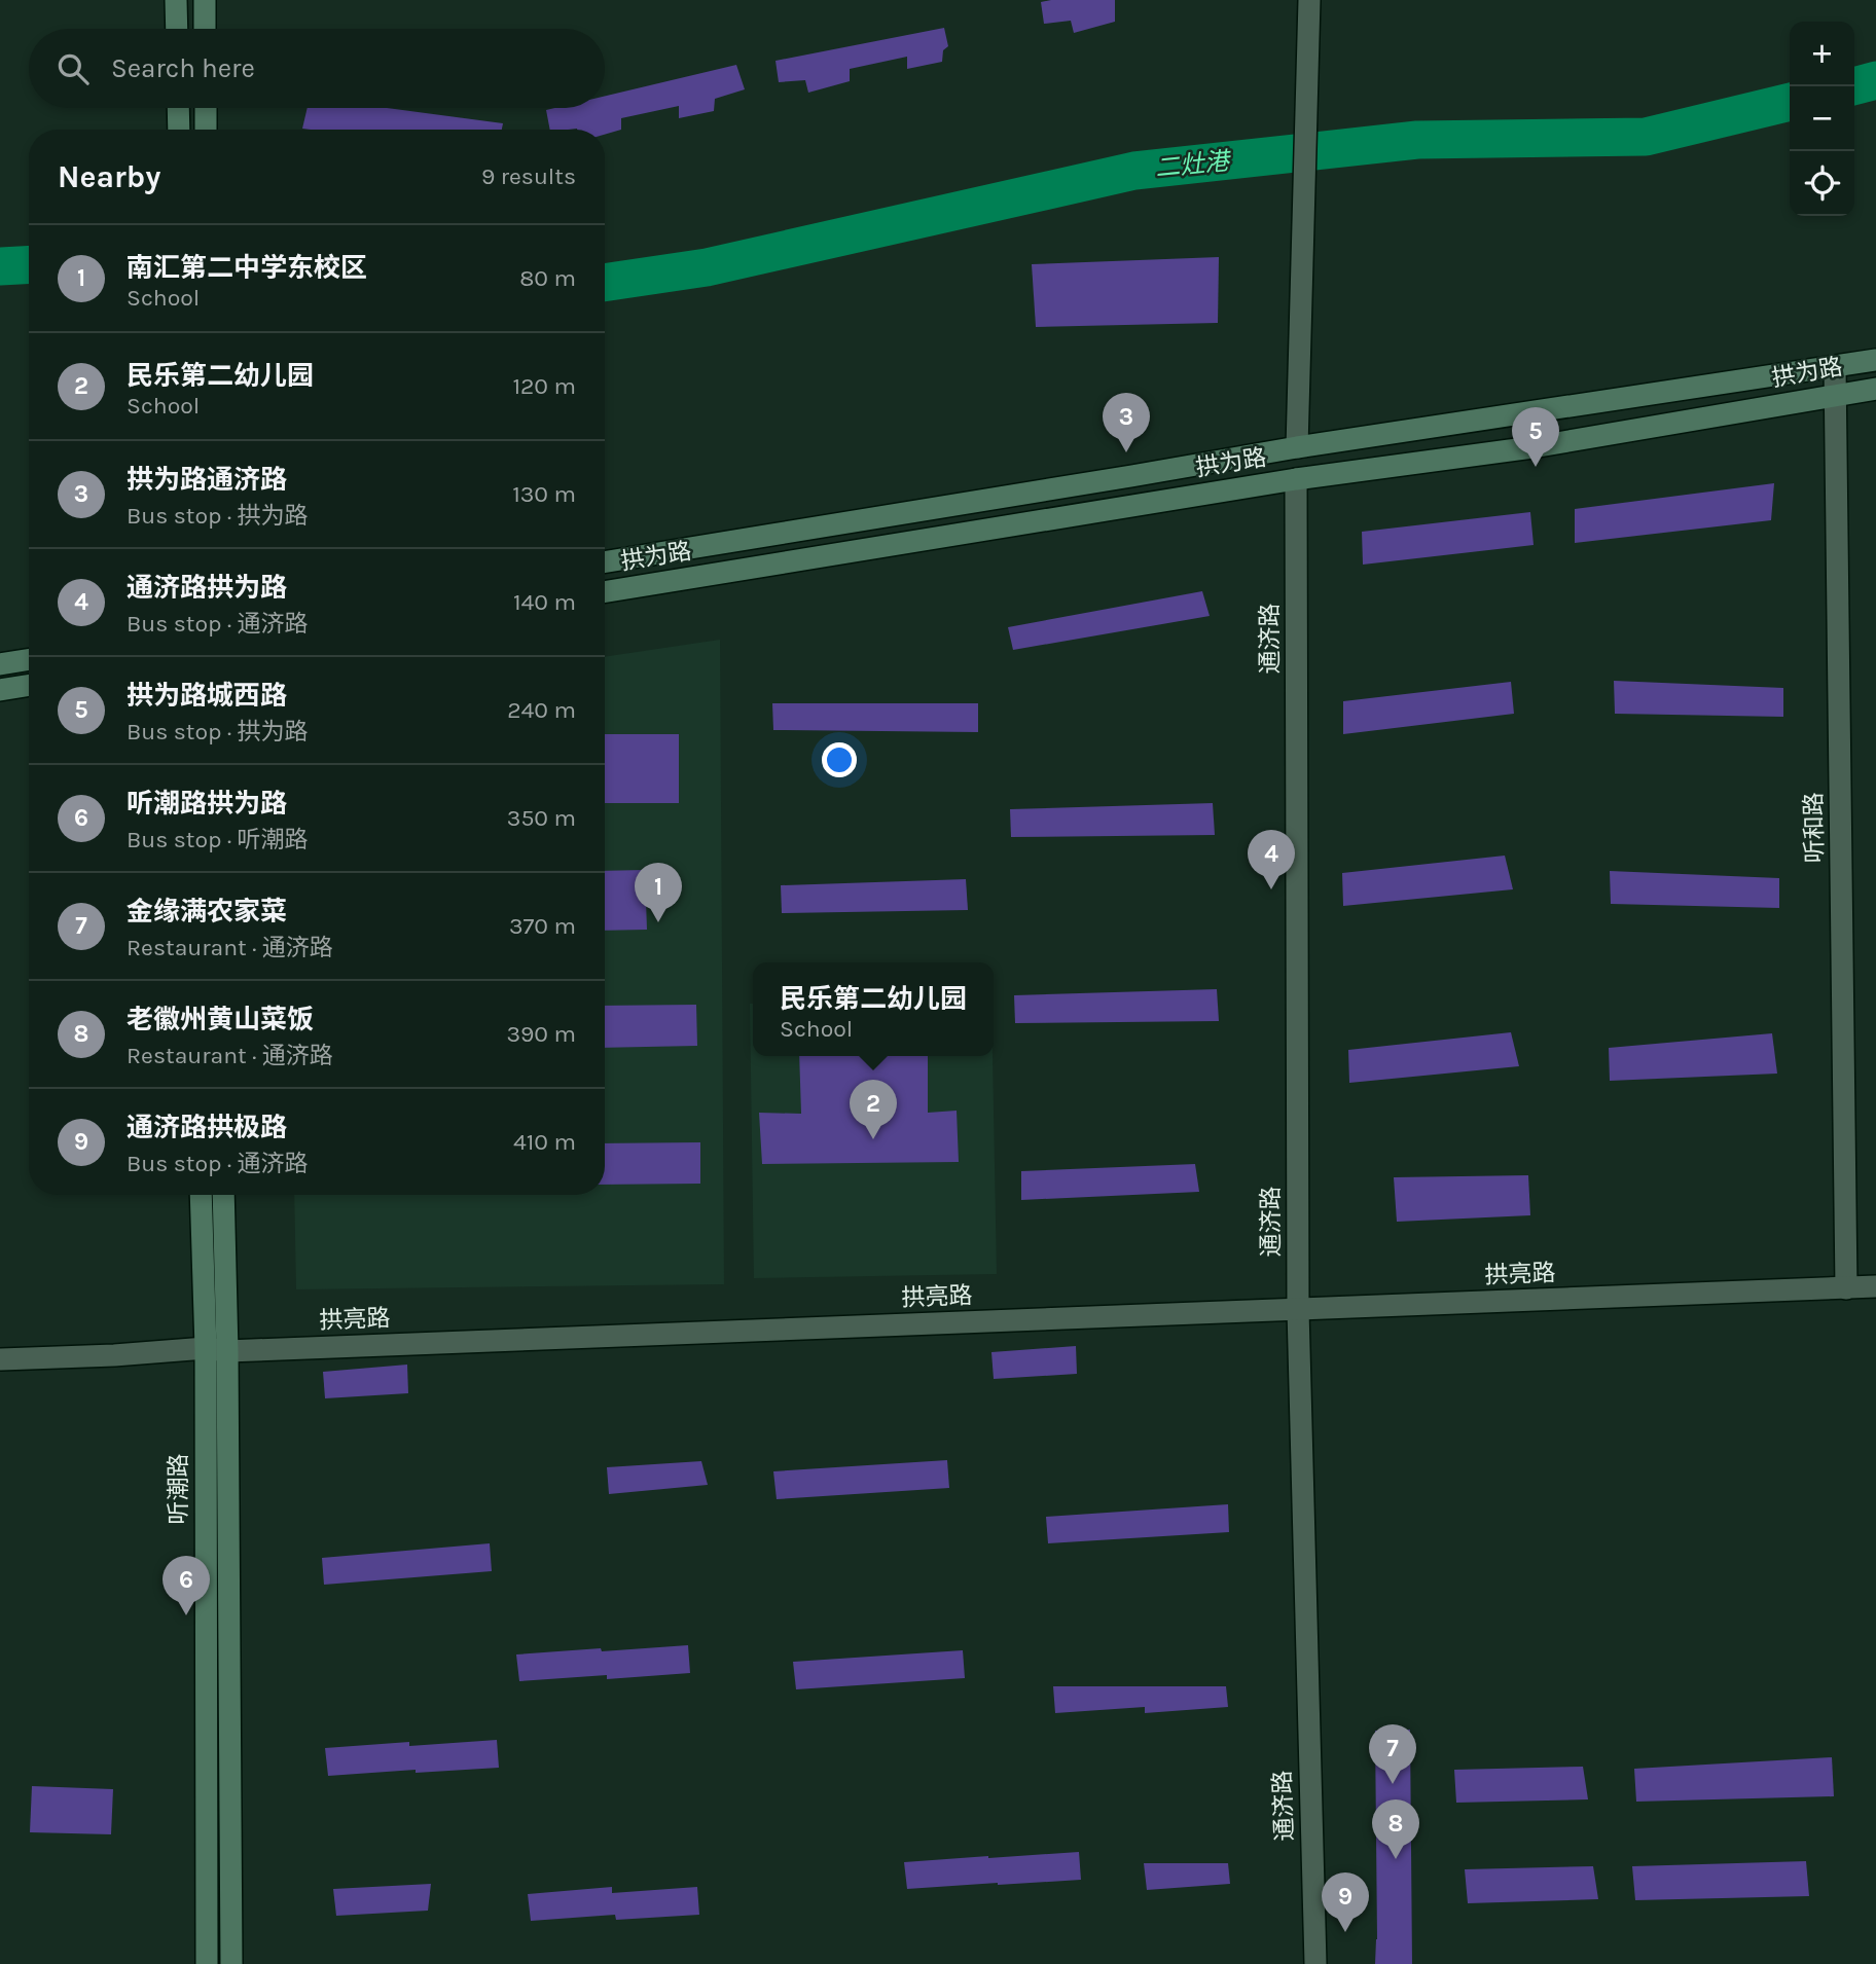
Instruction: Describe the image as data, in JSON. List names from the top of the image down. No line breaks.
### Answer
{"streets":{"main road":["拱为路","听潮路"],"street":["通济路","听和路","拱亮路"]},"crossings":[["拱为路","通济路"],["拱为路","听和路"],["通济路","拱亮路"],["听和路","拱亮路"],["拱亮路","听潮路"]],"water":["二灶港"],"page":{"map_buttons":["+","−"],"search":"Search here","heading":["Nearby","9 results"],"list":[{"mark":"1","name":"南汇第二中学东校区","note":"School","value":"80 m"},{"mark":"2","name":"民乐第二幼儿园","note":"School","value":"120 m"},{"mark":"3","name":"拱为路通济路","note":"Bus stop · 拱为路","value":"130 m"},{"mark":"4","name":"通济路拱为路","note":"Bus stop · 通济路","value":"140 m"},{"mark":"5","name":"拱为路城西路","note":"Bus stop · 拱为路","value":"240 m"},{"mark":"6","name":"听潮路拱为路","note":"Bus stop · 听潮路","value":"350 m"},{"mark":"7","name":"金缘满农家菜","note":"Restaurant · 通济路","value":"370 m"},{"mark":"8","name":"老徽州黄山菜饭","note":"Restaurant · 通济路","value":"390 m"},{"mark":"9","name":"通济路拱极路","note":"Bus stop · 通济路","value":"410 m"}],"pins":["3","5","4","1","2","6","7","8","9"],"popup":["民乐第二幼儿园","School"]}}
